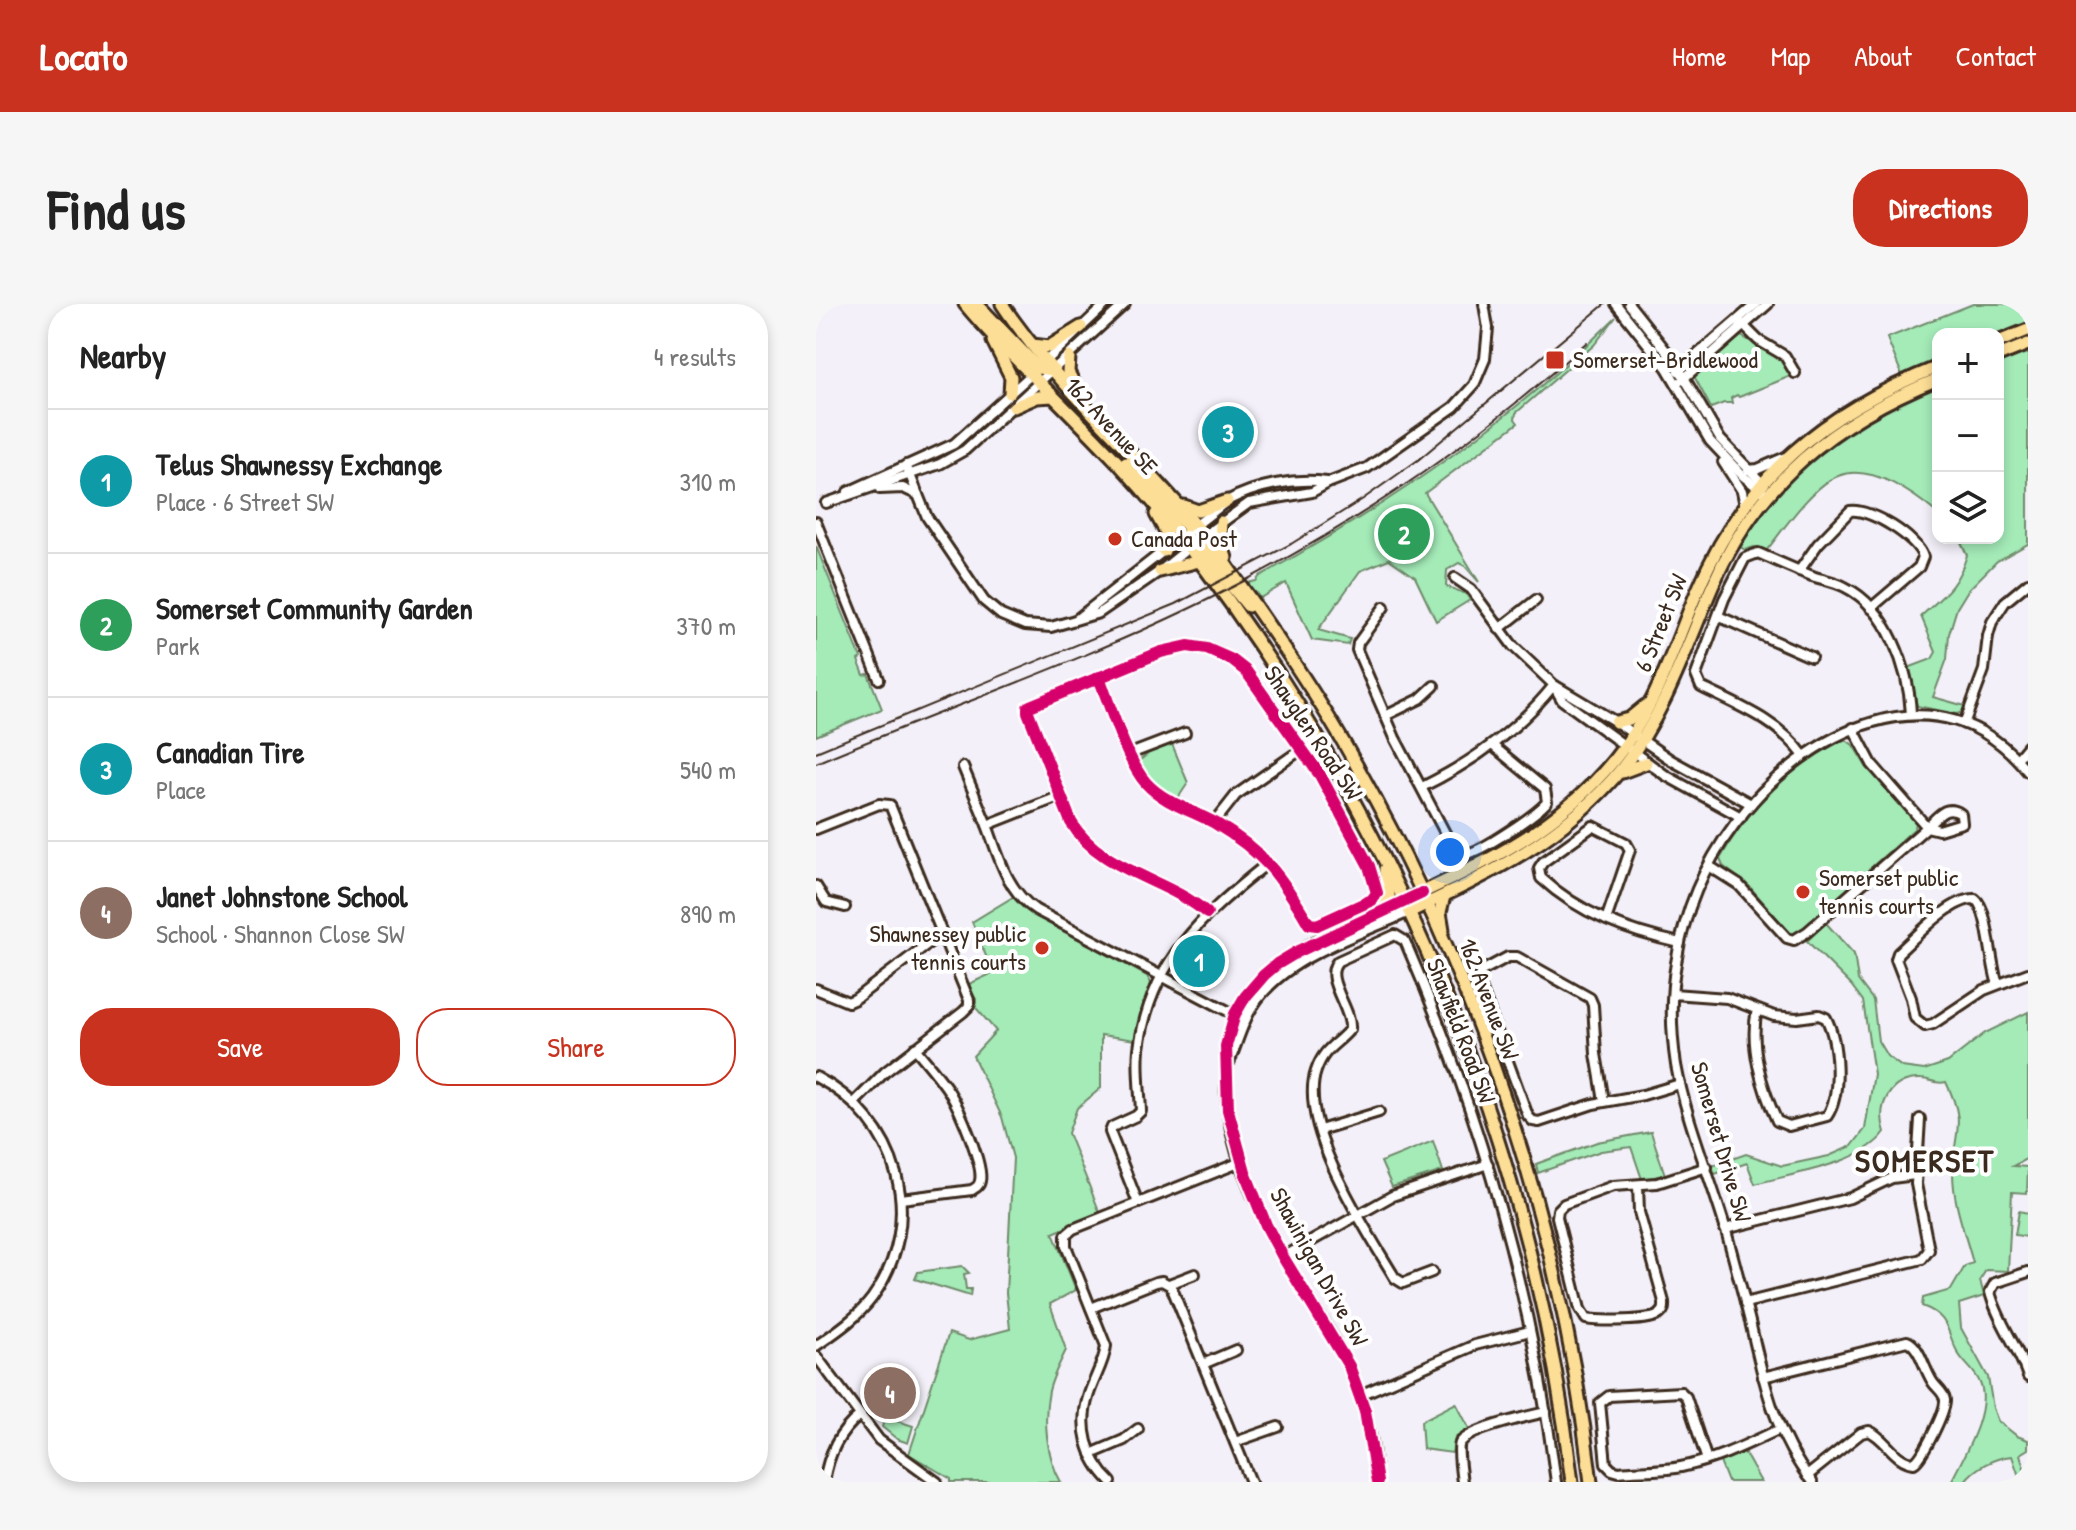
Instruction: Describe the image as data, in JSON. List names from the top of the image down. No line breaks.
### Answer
{"streets":{"main road":["162 Avenue SE","6 Street SW","162 Avenue SW","Shawinigan Drive SW"],"street":["Shawglen Road SW","Shawfield Road SW","Somerset Drive SW"]},"crossings":[["162 Avenue SE","162 Avenue SW"],["6 Street SW","162 Avenue SW"],["6 Street SW","Shawinigan Drive SW"],["162 Avenue SW","Shawinigan Drive SW"]],"districts":["SOMERSET"],"places":{"transit":["Somerset–Bridlewood"],"other":["Canada Post","Somerset public tennis courts","Shawnessey public tennis courts"]},"page":{"header":"Locato","nav":["Home","Map","About","Contact"],"buttons":["Directions",["Save","Share"]],"title":"Find us","heading":["Nearby","4 results"],"map_buttons":["+","−"],"pins":["3","2","1","4"],"list":[{"mark":"1","name":"Telus Shawnessy Exchange","note":"Place · 6 Street SW","value":"310 m"},{"mark":"2","name":"Somerset Community Garden","note":"Park","value":"370 m"},{"mark":"3","name":"Canadian Tire","note":"Place","value":"540 m"},{"mark":"4","name":"Janet Johnstone School","note":"School · Shannon Close SW","value":"890 m"}]}}
